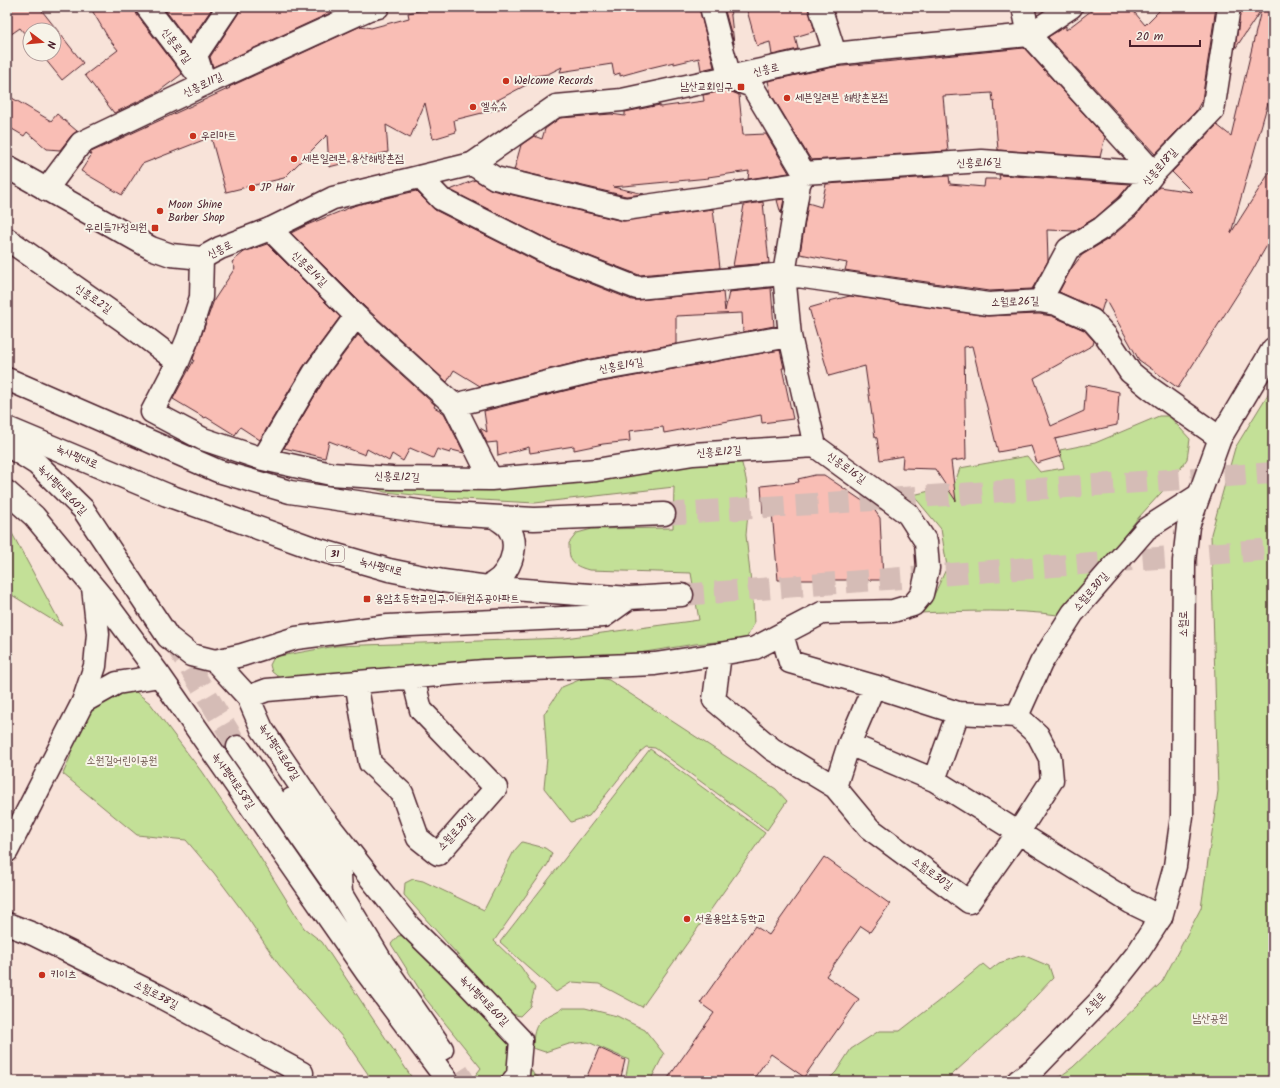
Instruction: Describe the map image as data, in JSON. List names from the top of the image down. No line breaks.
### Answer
{"streets":{"street":["신흥로9길","신흥로","신흥로11길","신흥로16길","신흥로18길","신흥로14길","신흥로2길","소월로26길","신흥로12길","녹사평대로","녹사평대로60길","31","소월로30길","소월로","녹사평대로58길","소월로38길"]},"crossings":[["신흥로9길","신흥로11길"],["신흥로","신흥로11길"],["신흥로","신흥로14길"],["신흥로","신흥로12길"],["신흥로16길","신흥로18길"],["신흥로16길","신흥로14길"],["신흥로16길","소월로26길"],["신흥로16길","신흥로12길"],["신흥로18길","소월로26길"],["신흥로14길","신흥로12길"],["신흥로2길","신흥로12길"],["소월로26길","소월로"],["소월로30길","소월로"]],"parks":["소원길어린이공원","남산공원"],"places":{"other":["Welcome Records","세븐일레븐 해방촌본점","엘슈슈","우리마트","세븐일레븐 용산해방촌점","JP Hair","Moon Shine Barber Shop","서울용암초등학교","키이츠"],"transit":["남산교회입구","우리들가정의원","용암초등학교입구.이태원주공아파트"]},"scale_bar":"20 m","north":"right"}
